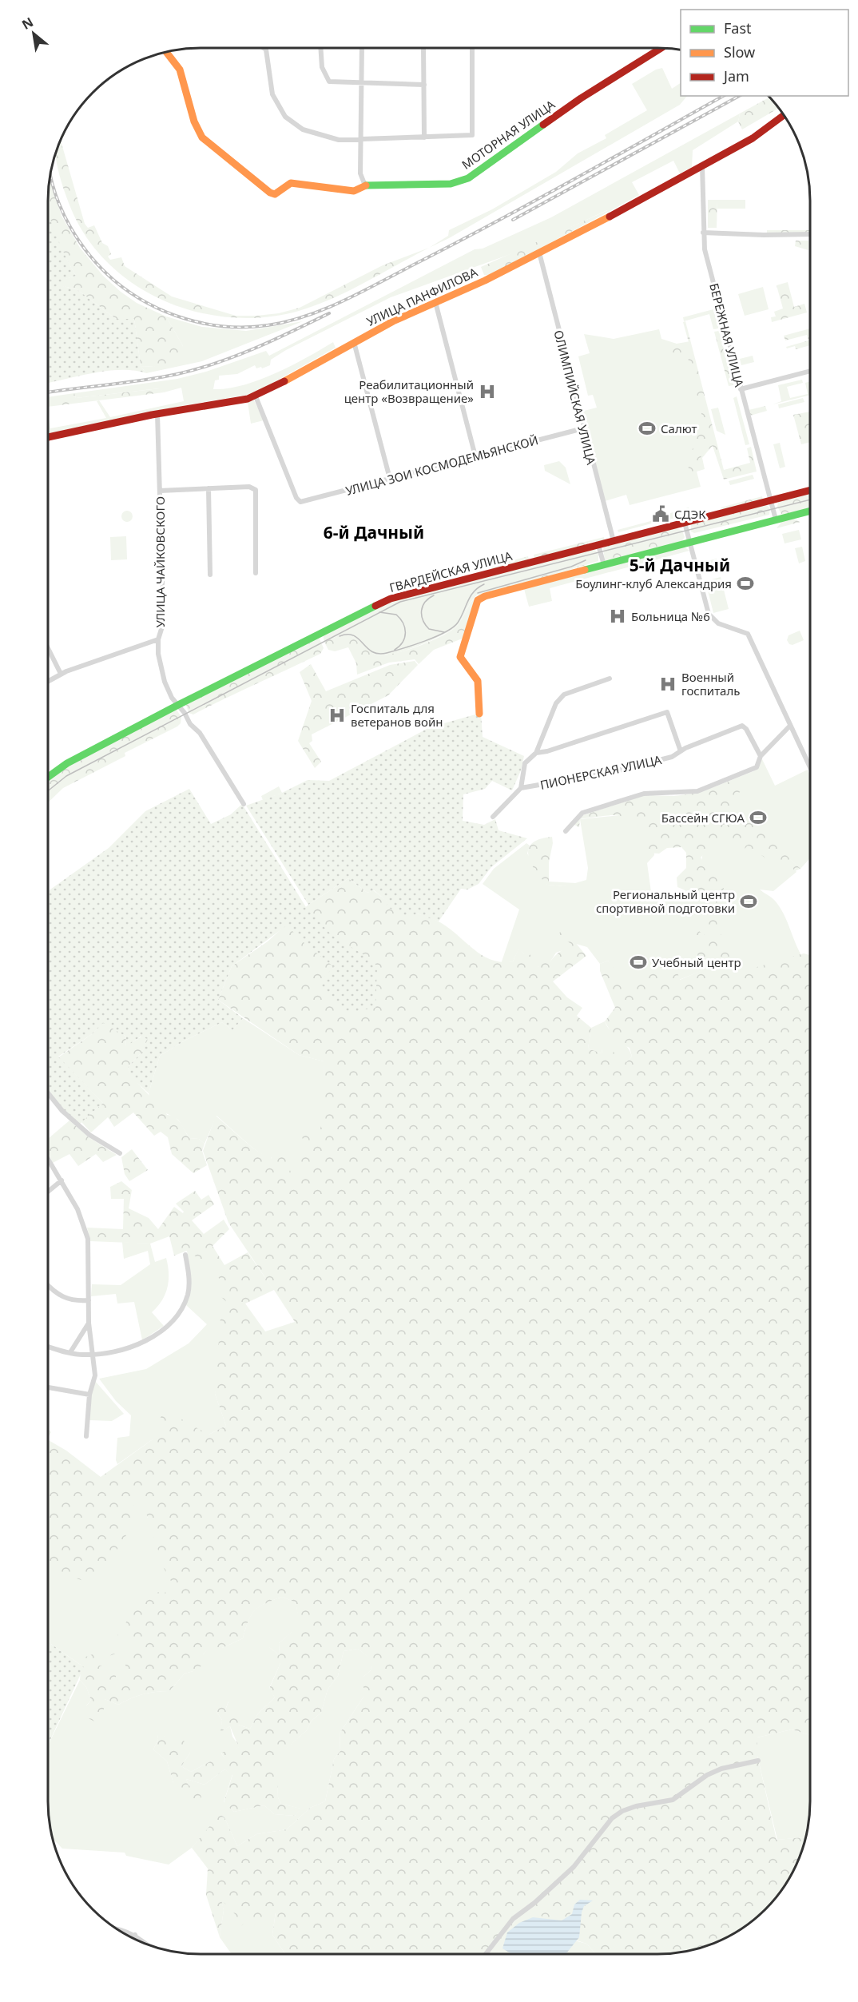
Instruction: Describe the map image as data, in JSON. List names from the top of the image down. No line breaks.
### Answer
{"streets":{"street":["МОТОРНАЯ УЛИЦА","УЛИЦА ПАНФИЛОВА","БЕРЕЖНАЯ УЛИЦА","ОЛИМПИЙСКАЯ УЛИЦА","УЛИЦА ЗОИ КОСМОДЕМЬЯНСКОЙ","УЛИЦА ЧАЙКОВСКОГО","ГВАРДЕЙСКАЯ УЛИЦА","ПИОНЕРСКАЯ УЛИЦА"]},"crossings":[["УЛИЦА ПАНФИЛОВА","БЕРЕЖНАЯ УЛИЦА"],["УЛИЦА ПАНФИЛОВА","ОЛИМПИЙСКАЯ УЛИЦА"],["УЛИЦА ПАНФИЛОВА","УЛИЦА ЗОИ КОСМОДЕМЬЯНСКОЙ"],["УЛИЦА ПАНФИЛОВА","УЛИЦА ЧАЙКОВСКОГО"],["БЕРЕЖНАЯ УЛИЦА","ГВАРДЕЙСКАЯ УЛИЦА"],["ОЛИМПИЙСКАЯ УЛИЦА","УЛИЦА ЗОИ КОСМОДЕМЬЯНСКОЙ"],["ОЛИМПИЙСКАЯ УЛИЦА","ГВАРДЕЙСКАЯ УЛИЦА"],["УЛИЦА ЧАЙКОВСКОГО","ГВАРДЕЙСКАЯ УЛИЦА"]],"districts":["6-й Дачный","5-й Дачный"],"places":{"hospital":["Реабилитационный центр «Возвращение»","Больница №6","Военный госпиталь","Госпиталь для ветеранов войн"],"sports":["Салют","Боулинг-клуб Александрия","Бассейн СГЮА","Региональный центр спортивной подготовки","Учебный центр"],"public building":["СДЭК"]},"legend":["Fast","Slow","Jam"],"north":"top left"}
